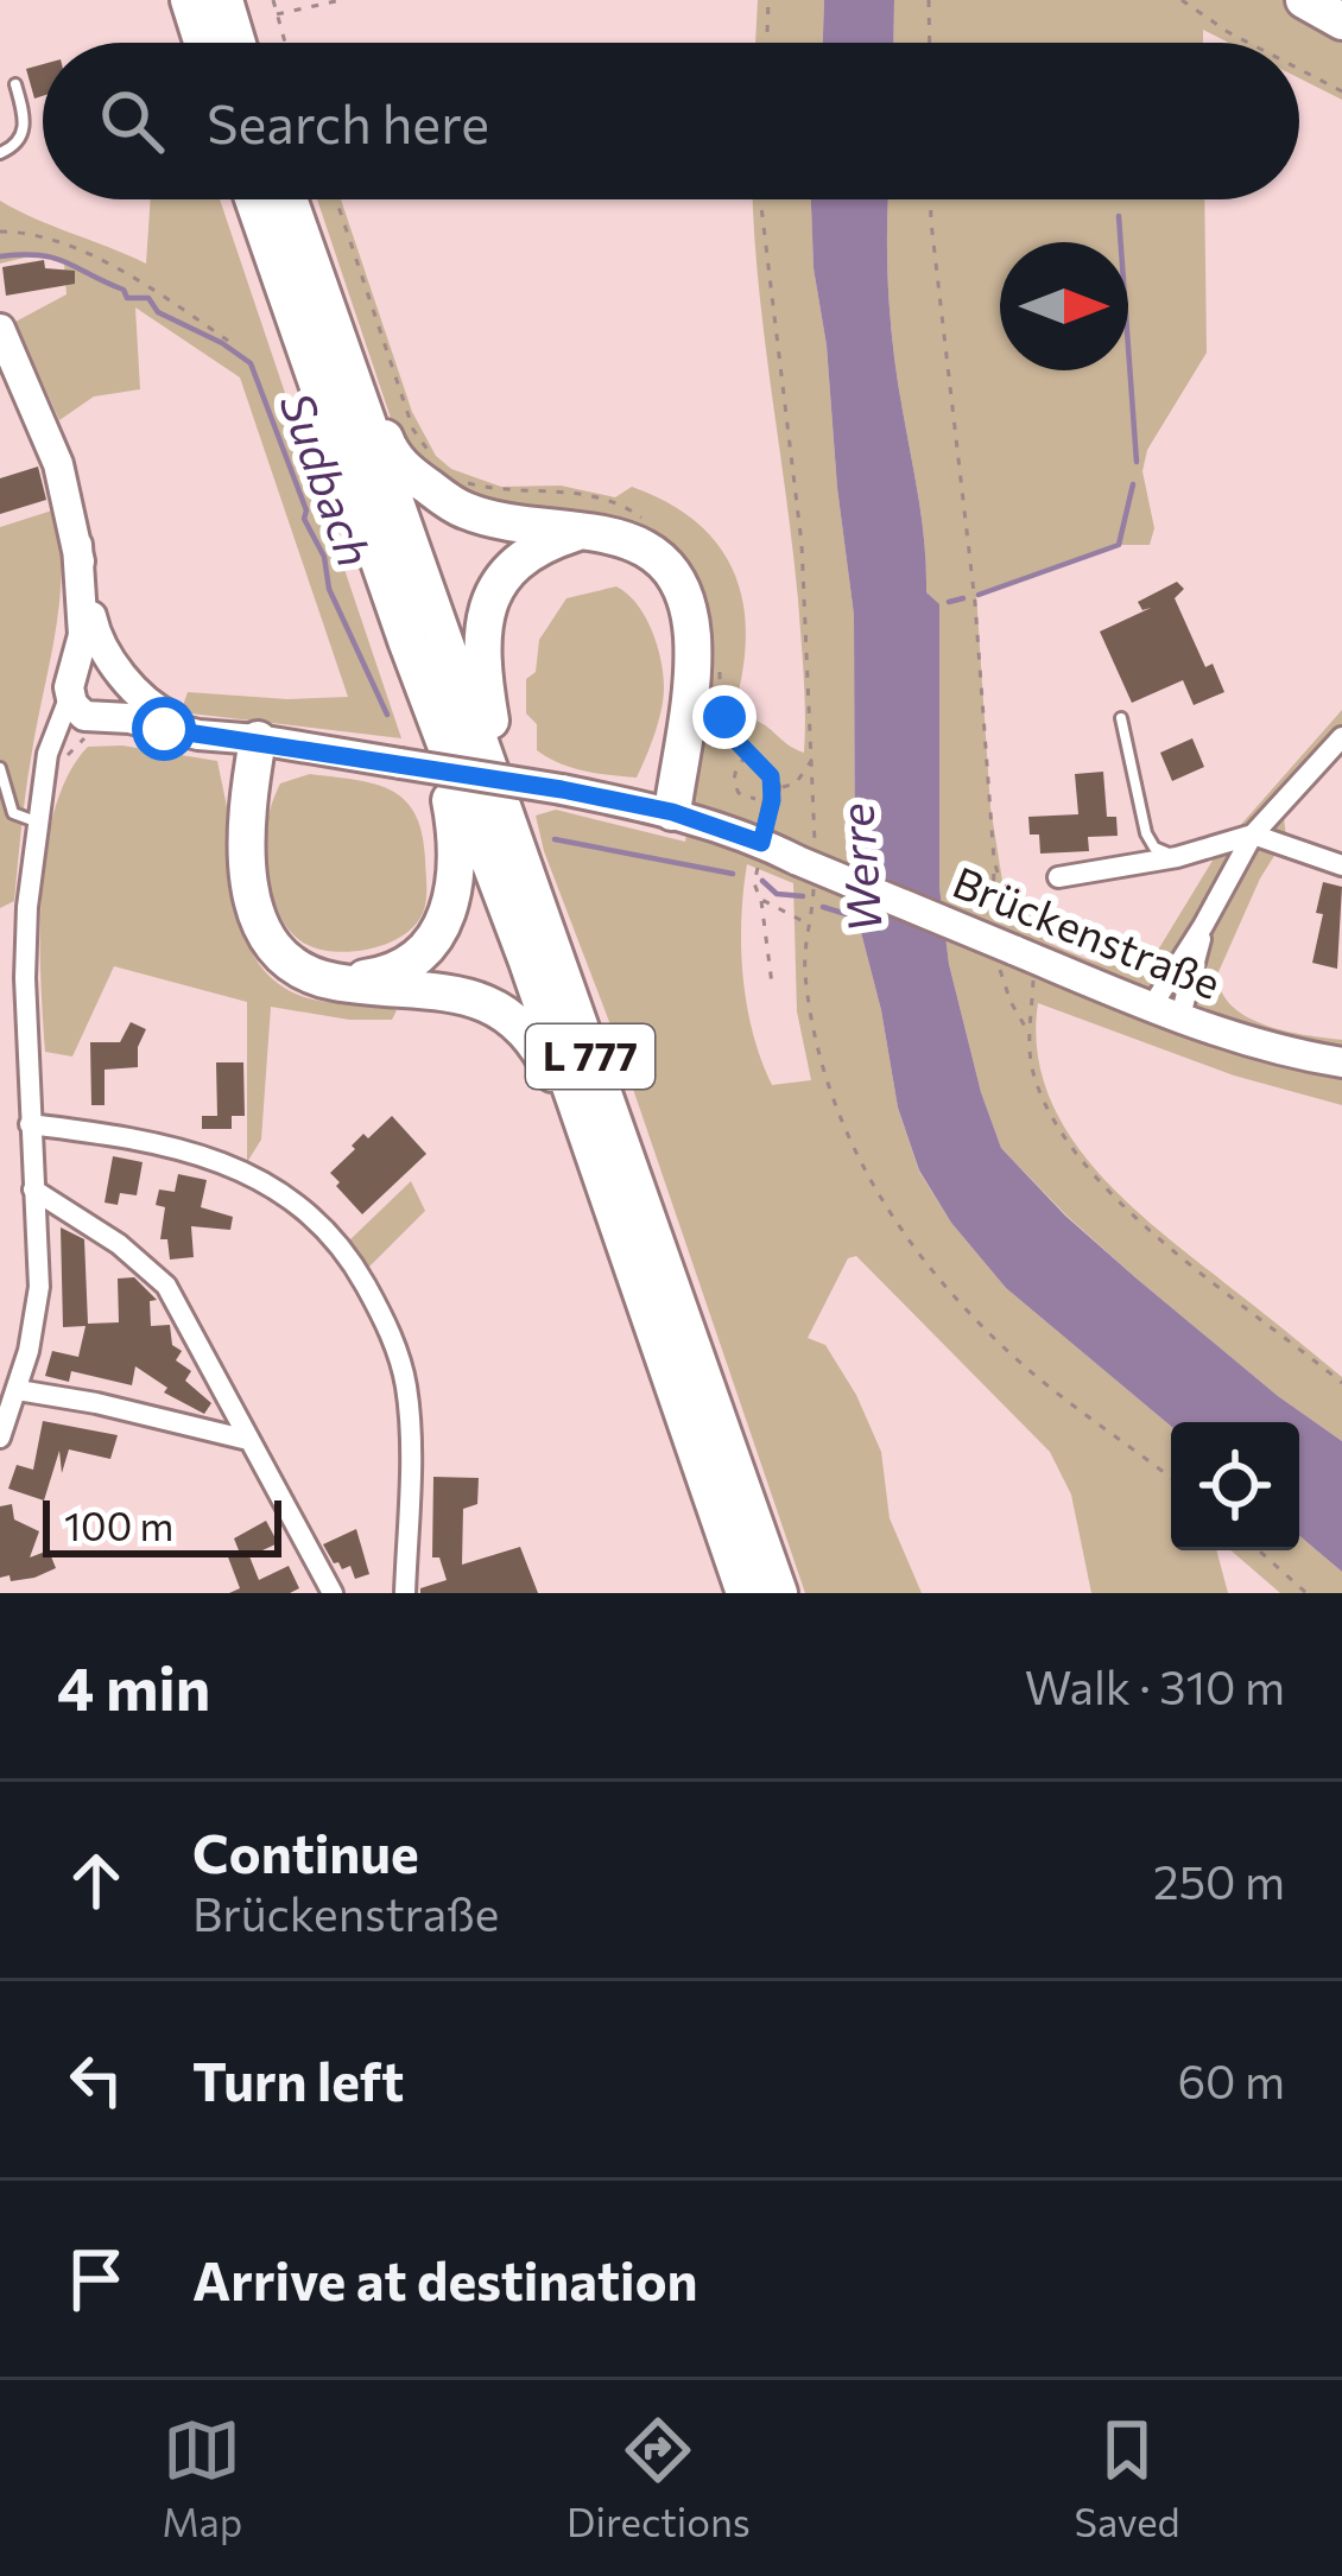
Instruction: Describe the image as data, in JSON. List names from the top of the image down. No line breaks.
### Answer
{"streets":{"highway":["L 777"],"main road":["Brückenstraße"]},"crossings":[["Brückenstraße","L 777"]],"water":["Sudbach","Werre"],"scale_bar":"100 m","north":"right","page":{"search":"Search here","scale":"100 m","heading":["4 min","Walk · 310 m"],"list":[["Continue","Brückenstraße","250 m"],["Turn left","60 m"],"Arrive at destination"],"nav":["Map","Directions","Saved"]}}
